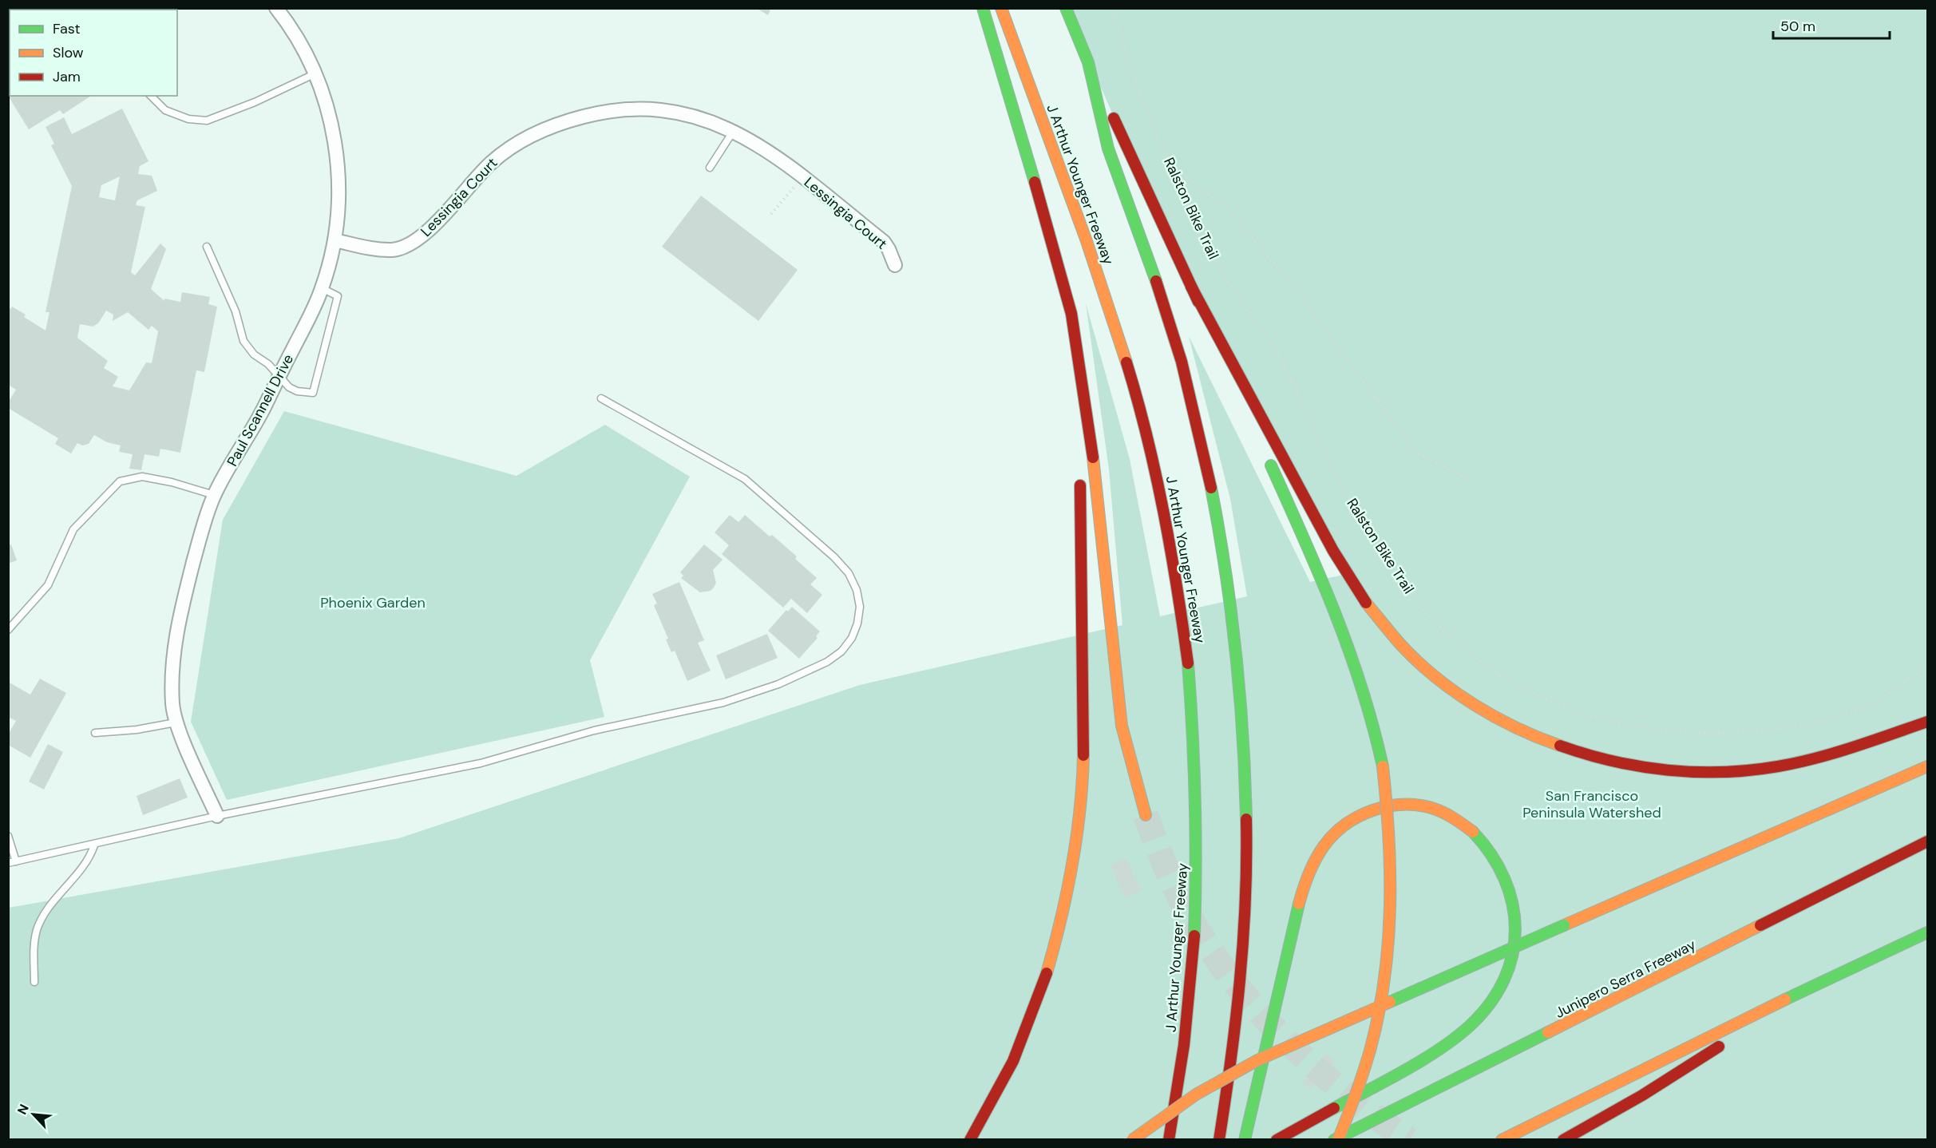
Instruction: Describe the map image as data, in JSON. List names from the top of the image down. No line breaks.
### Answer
{"streets":{"highway":["J Arthur Younger Freeway","Junipero Serra Freeway"],"street":["Lessingia Court","Paul Scannell Drive"],"path":["Ralston Bike Trail"]},"crossings":[["Lessingia Court","Paul Scannell Drive"]],"parks":["Phoenix Garden","San Francisco Peninsula Watershed"],"legend":["Fast","Slow","Jam"],"scale_bar":"50 m","north":"top left"}
